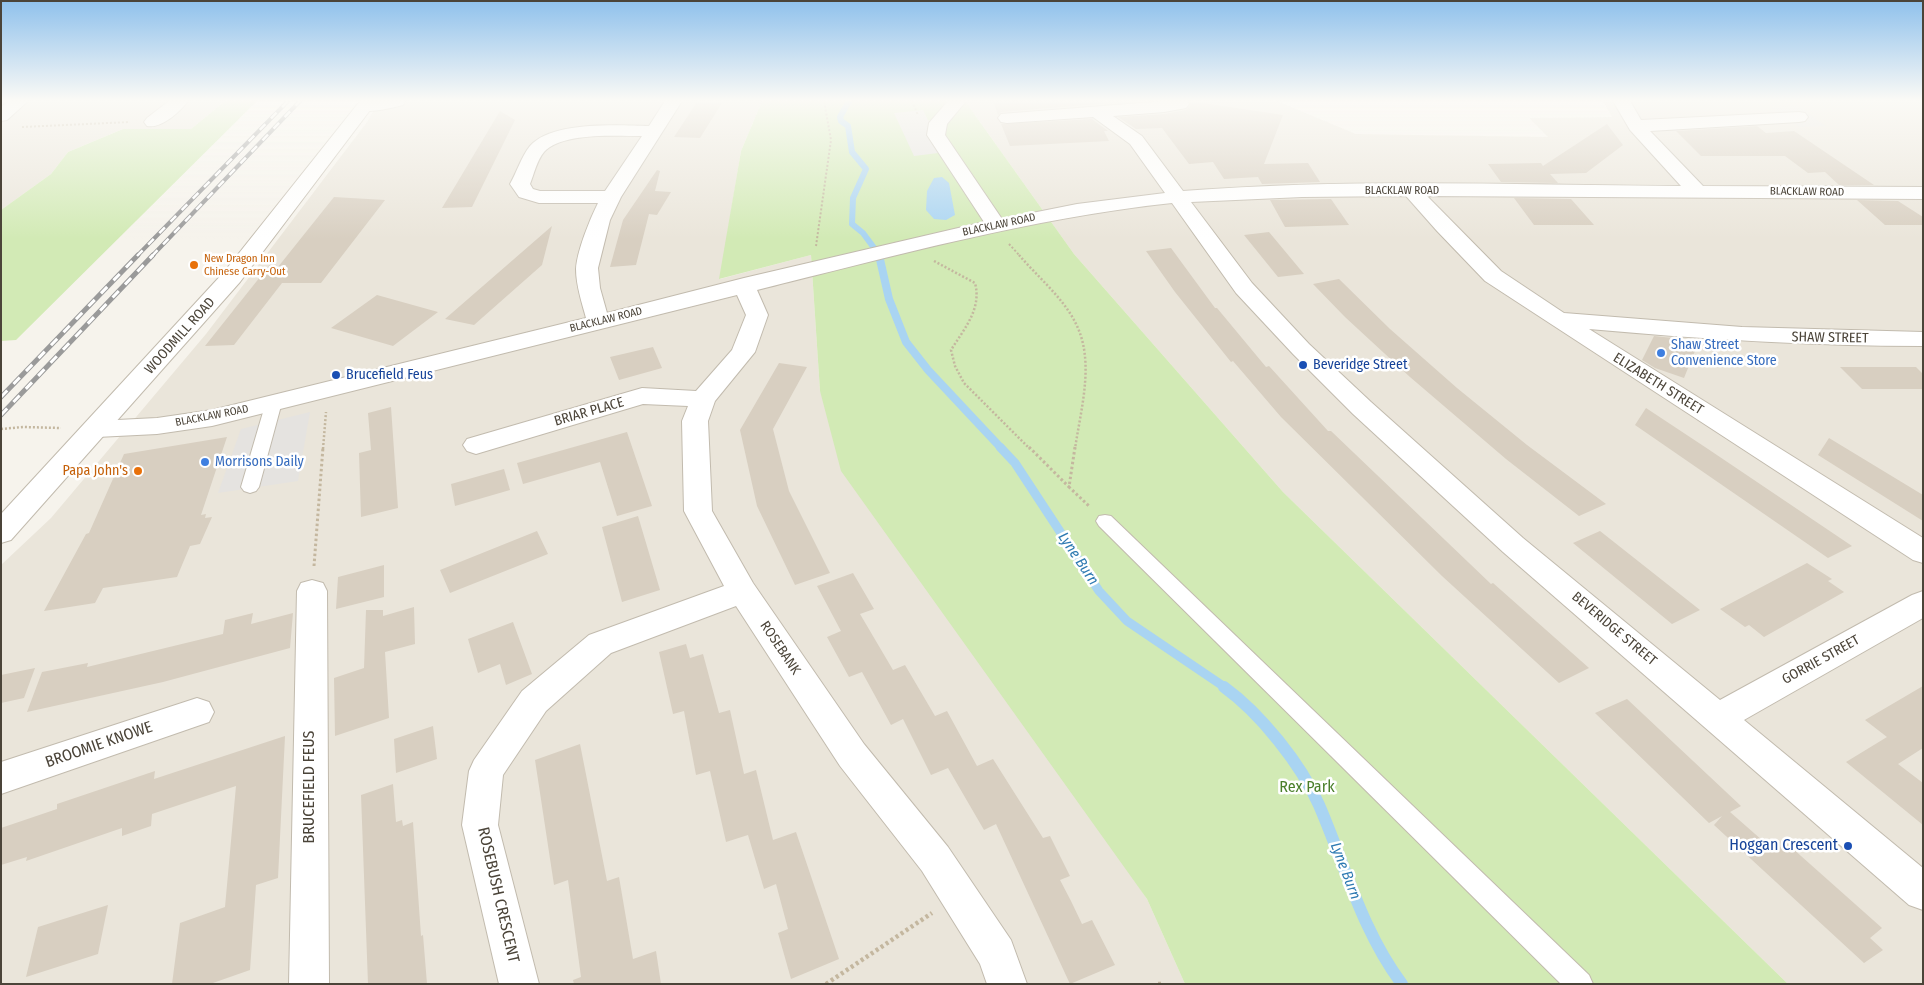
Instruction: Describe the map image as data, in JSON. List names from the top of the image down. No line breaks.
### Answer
{"streets":{"street":["BLACKLAW ROAD","WOODMILL ROAD","SHAW STREET","ELIZABETH STREET","BRIAR PLACE","BEVERIDGE STREET","ROSEBANK","GORRIE STREET","BROOMIE KNOWE","BRUCEFIELD FEUS","ROSEBUSH CRESCENT"]},"crossings":[["BLACKLAW ROAD","WOODMILL ROAD"],["BLACKLAW ROAD","ELIZABETH STREET"],["BLACKLAW ROAD","BEVERIDGE STREET"],["BLACKLAW ROAD","ROSEBANK"],["SHAW STREET","ELIZABETH STREET"],["BRIAR PLACE","ROSEBANK"],["BEVERIDGE STREET","GORRIE STREET"],["ROSEBANK","ROSEBUSH CRESCENT"]],"water":["Lyne Burn"],"parks":["Rex Park"],"places":["New Dragon Inn Chinese Carry-Out","Shaw Street Convenience Store","Beveridge Street","Brucefield Feus","Morrisons Daily","Papa John's","Hoggan Crescent"]}
